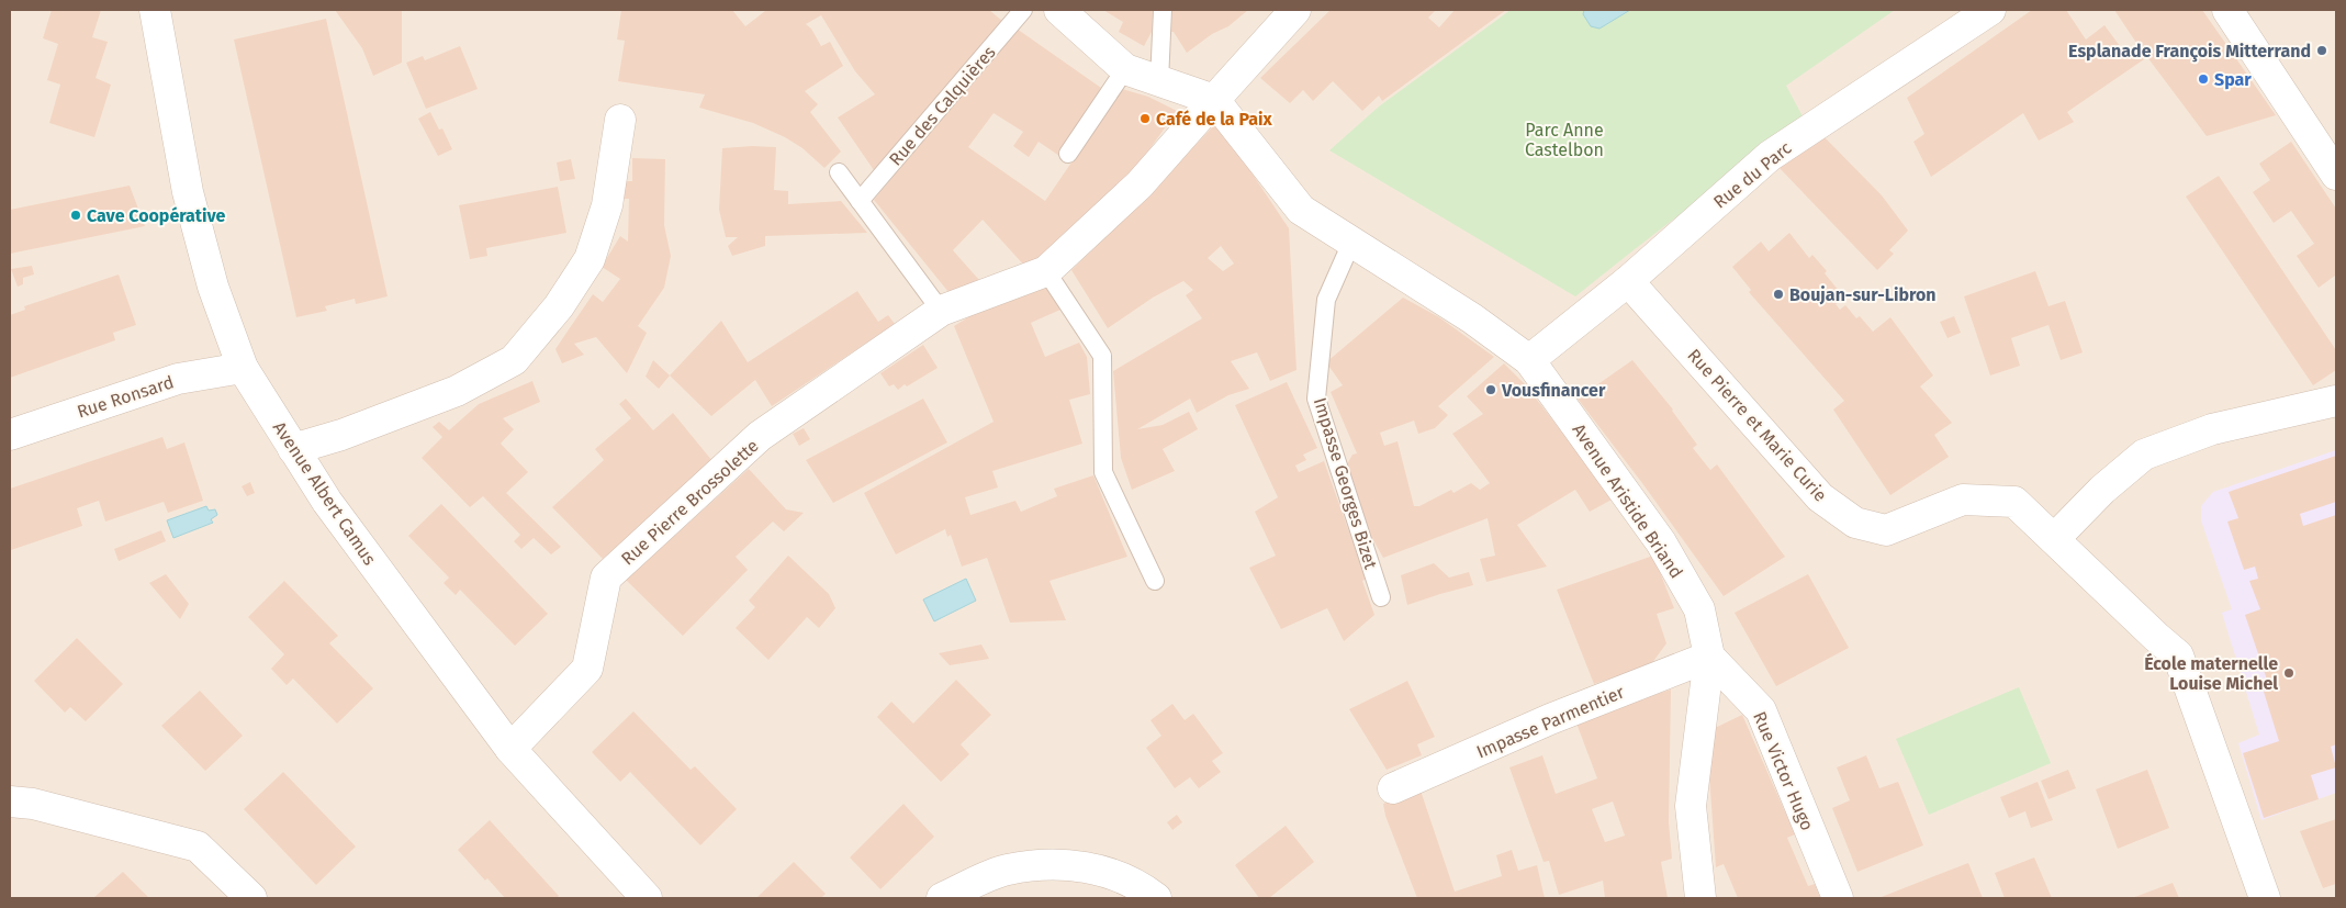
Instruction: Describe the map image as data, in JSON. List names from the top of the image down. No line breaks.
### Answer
{"streets":{"street":["Rue du Parc","Rue Ronsard","Rue Pierre et Marie Curie","Avenue Albert Camus","Avenue Aristide Briand","Rue Pierre Brossolette","Impasse Parmentier","Rue Victor Hugo"],"lane":["Rue des Calquières","Impasse Georges Bizet"]},"crossings":[["Rue du Parc","Rue Pierre et Marie Curie"],["Rue du Parc","Avenue Aristide Briand"],["Rue Ronsard","Avenue Albert Camus"],["Impasse Georges Bizet","Avenue Aristide Briand"],["Avenue Albert Camus","Rue Pierre Brossolette"],["Avenue Aristide Briand","Rue Pierre Brossolette"],["Avenue Aristide Briand","Impasse Parmentier"],["Avenue Aristide Briand","Rue Victor Hugo"],["Impasse Parmentier","Rue Victor Hugo"]],"parks":["Parc Anne Castelbon"],"places":["Esplanade François Mitterrand","Spar","Café de la Paix","Cave Coopérative","Boujan-sur-Libron","Vousfinancer","École maternelle Louise Michel"]}
